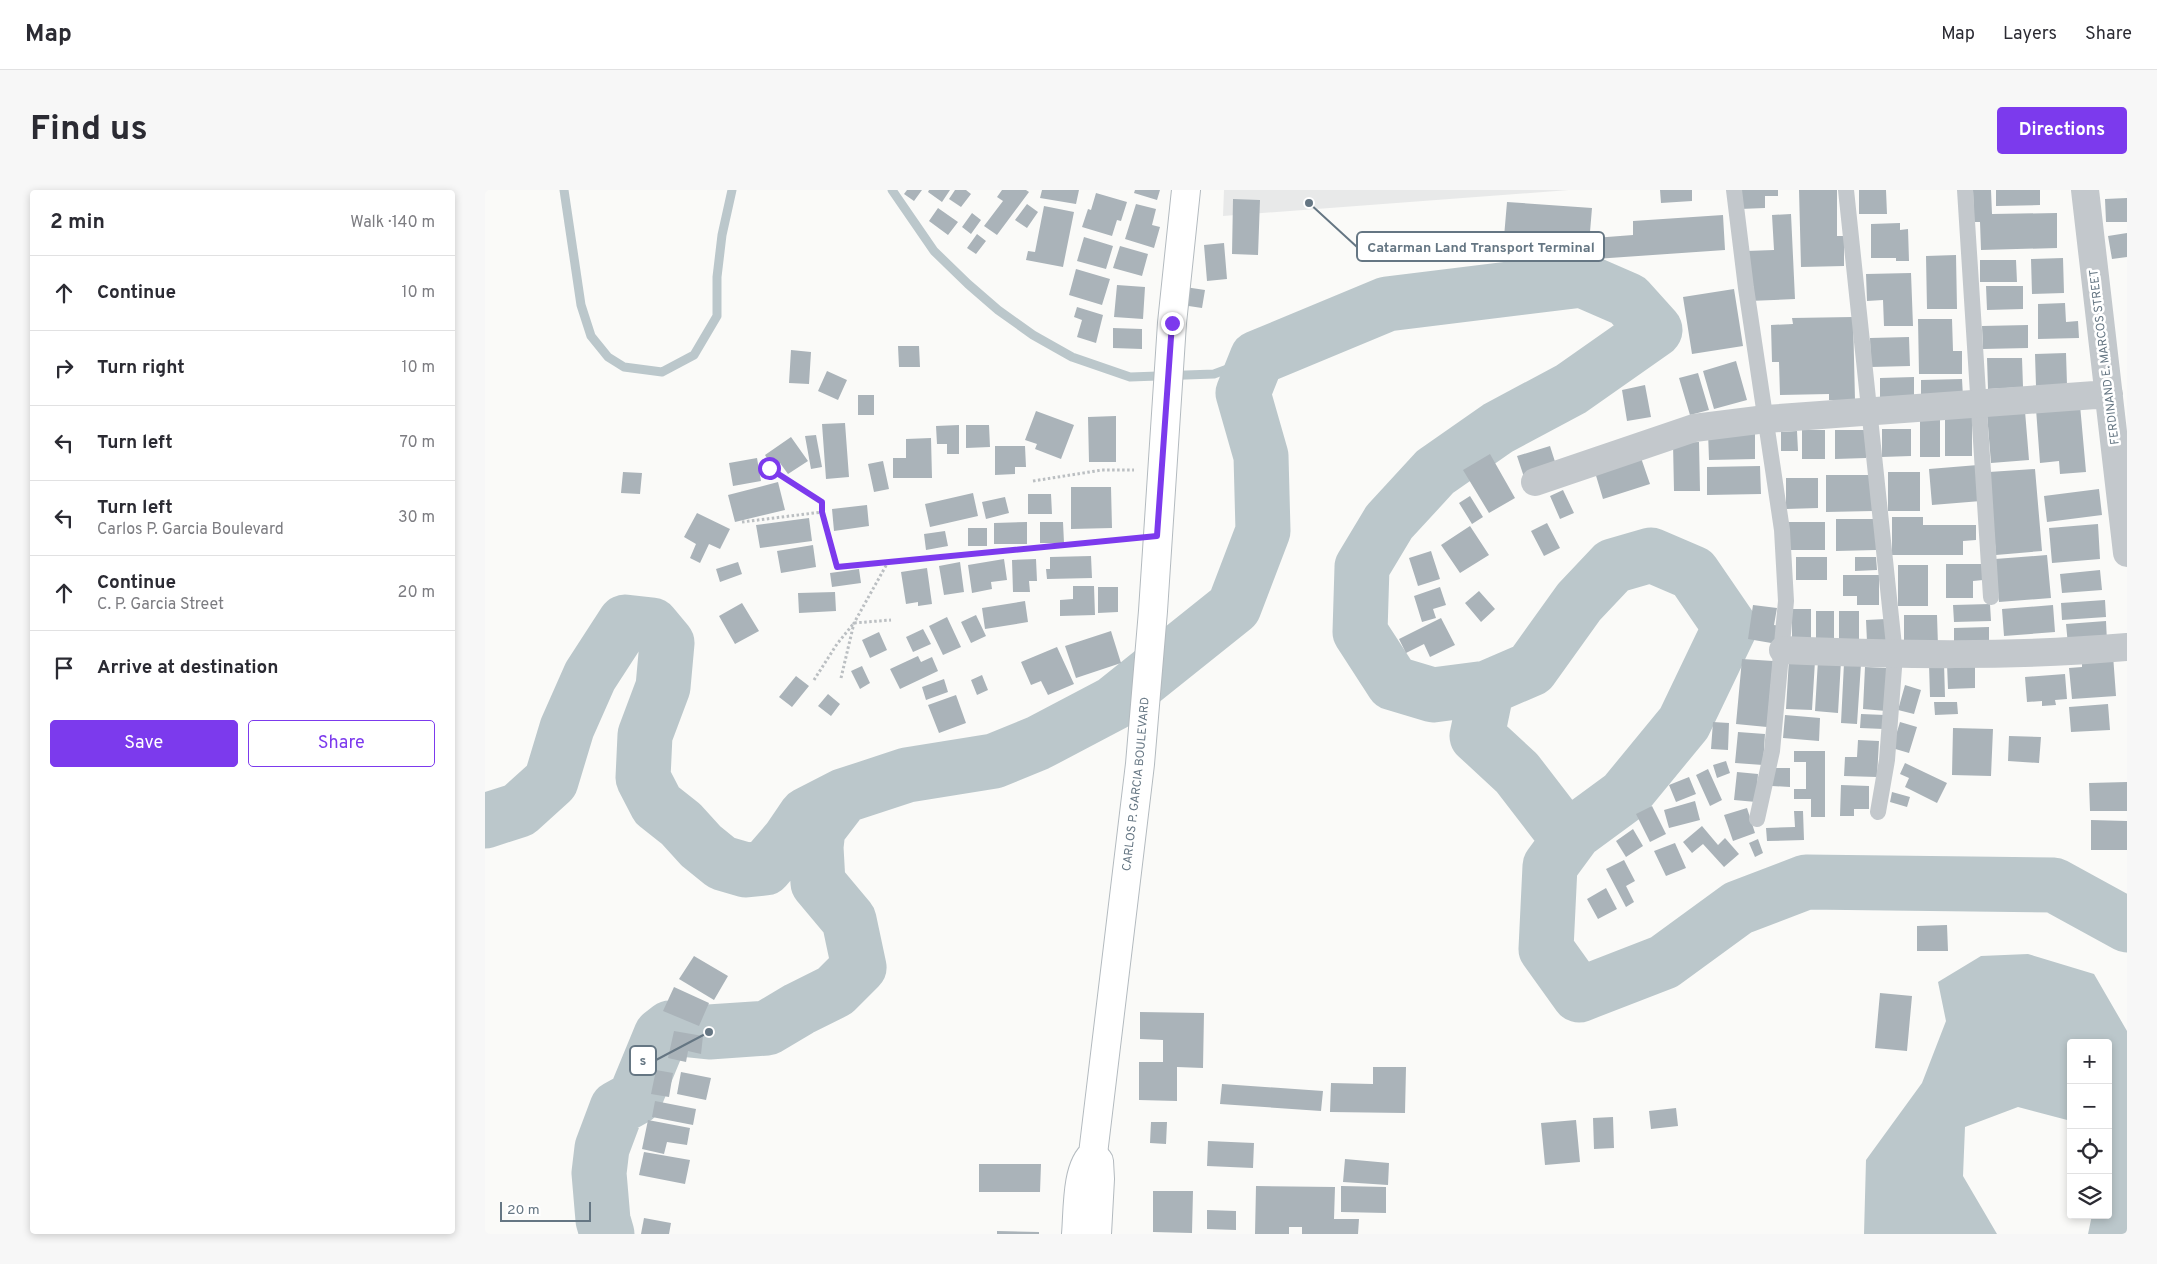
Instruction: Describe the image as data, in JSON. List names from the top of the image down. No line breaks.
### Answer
{"streets":{"main road":["CARLOS P. GARCIA BOULEVARD"],"street":["FERDINAND E. MARCOS STREET"]},"places":["Catarman Land Transport Terminal","s"],"scale_bar":"20 m","page":{"header":"Map","nav":["Map","Layers","Share"],"buttons":["Directions",["Save","Share"]],"title":"Find us","heading":["2 min","Walk · 140 m"],"list":[["Continue","10 m"],["Turn right","10 m"],["Turn left","70 m"],["Turn left","Carlos P. Garcia Boulevard","30 m"],["Continue","C. P. Garcia Street","20 m"],"Arrive at destination"],"map_buttons":["+","−"],"scale":"20 m"}}
